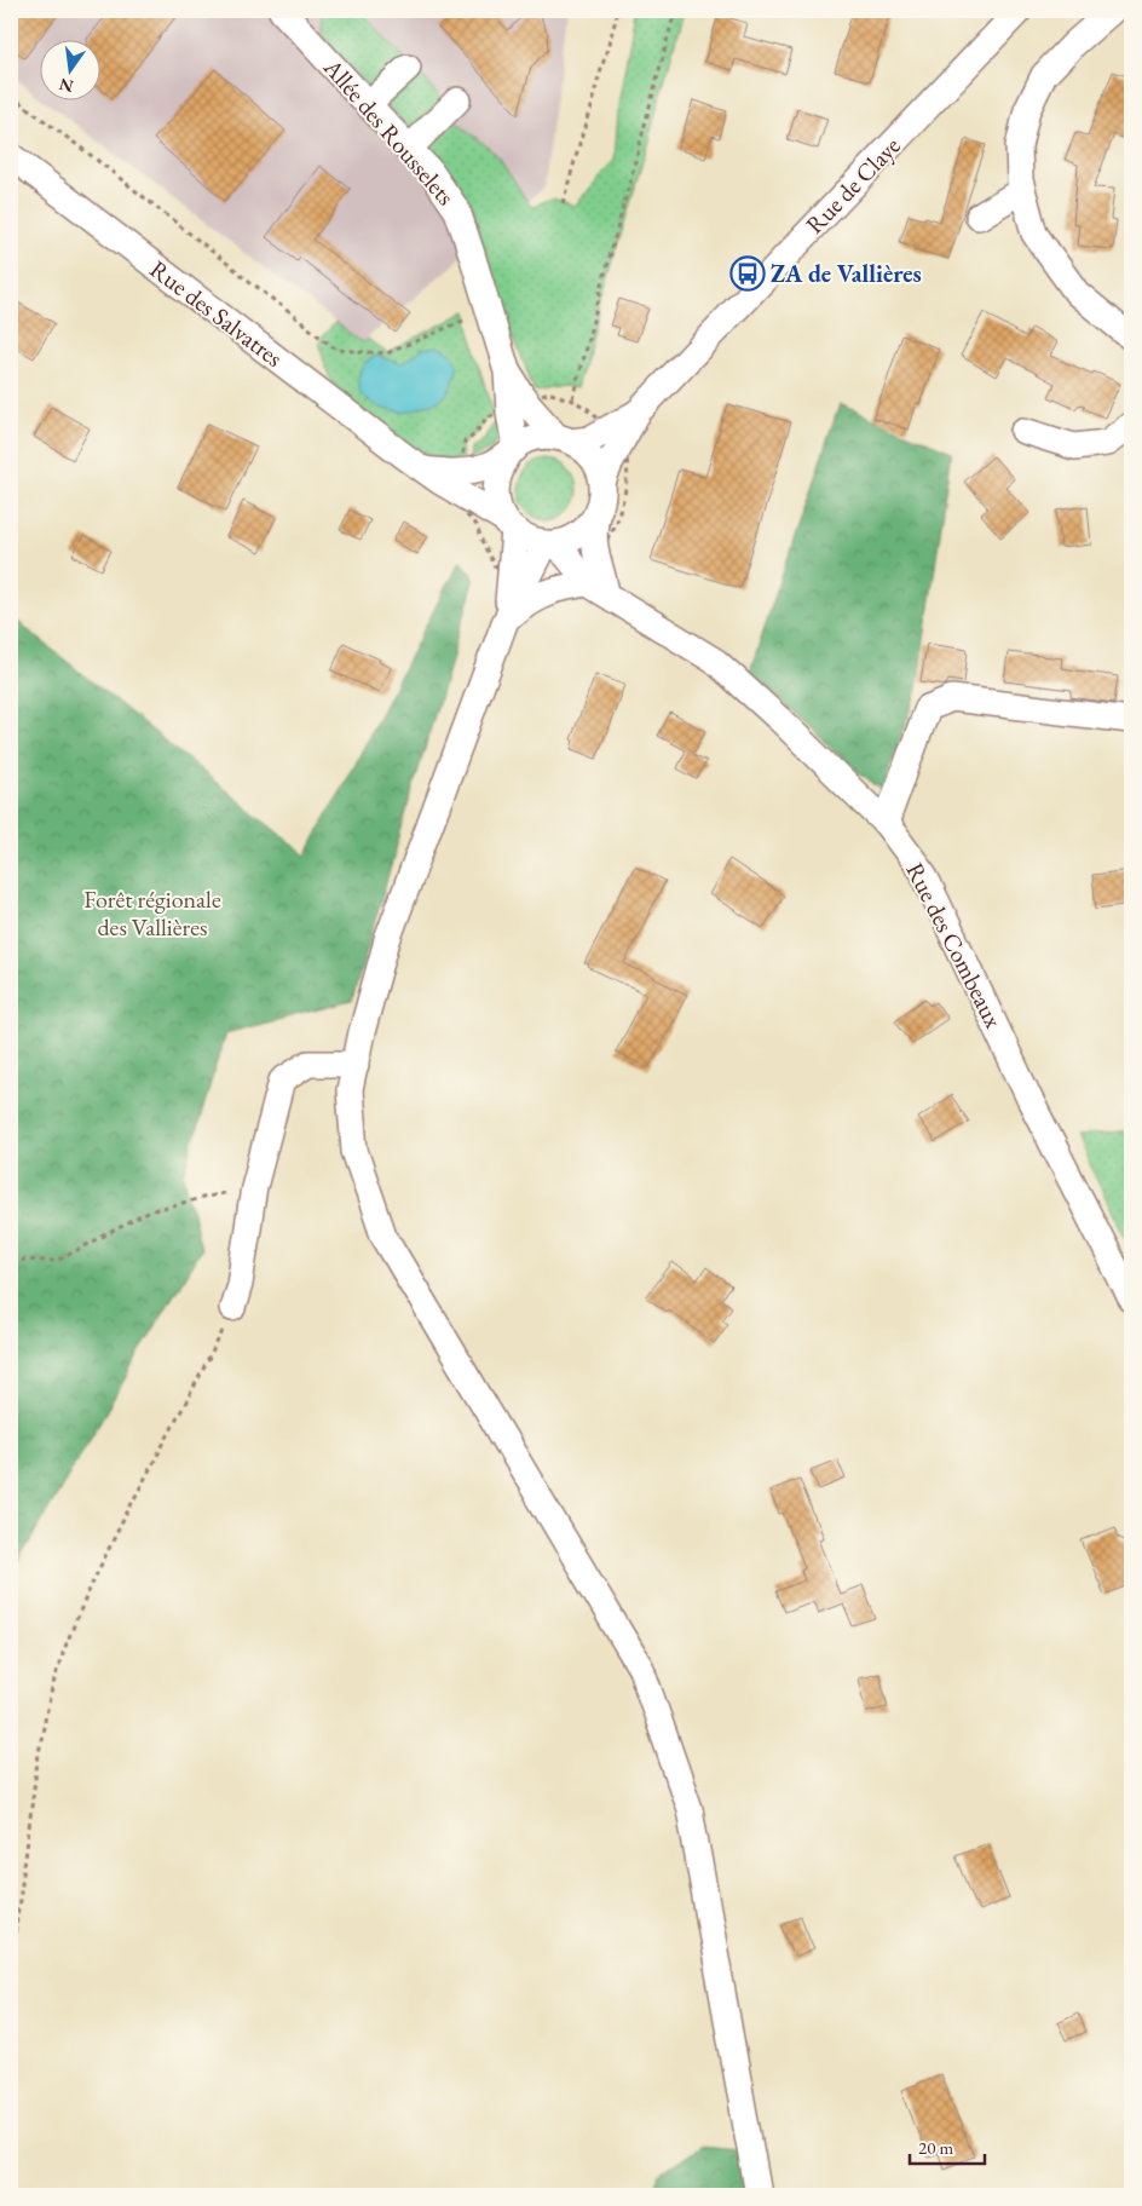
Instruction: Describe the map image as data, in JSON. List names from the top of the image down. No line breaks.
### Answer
{"streets":{"street":["Allée des Rousselets","Rue de Claye","Rue des Salvatres","Rue des Combeaux"]},"crossings":[["Allée des Rousselets","Rue de Claye"],["Allée des Rousselets","Rue des Salvatres"],["Allée des Rousselets","Rue des Combeaux"],["Rue de Claye","Rue des Salvatres"],["Rue de Claye","Rue des Combeaux"],["Rue des Salvatres","Rue des Combeaux"]],"parks":["Forêt régionale des Vallières"],"places":{"bus stop":["ZA de Vallières"]},"scale_bar":"20 m","north":"bottom"}
